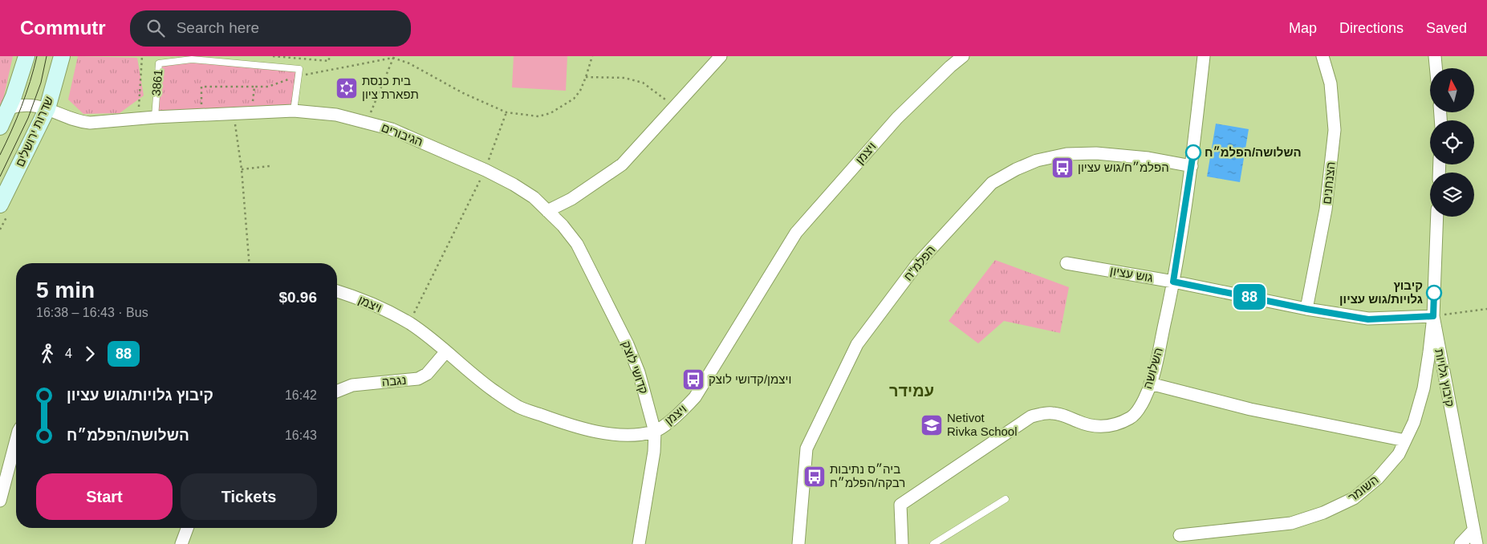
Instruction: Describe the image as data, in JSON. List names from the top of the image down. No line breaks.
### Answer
{"streets":{"main road":["שדרות ירושלים"],"street":["הגיבורים","ויצמן","הצנחנים","הפלמ\"ח","גוש עציון","קדושי לוצק","השלושה","קיבוץ גלויות","נגבה","השומר"],"lane":["3861"]},"crossings":[["3861","הגיבורים"],["שדרות ירושלים","הגיבורים"],["הגיבורים","קדושי לוצק"],["ויצמן","קדושי לוצק"],["ויצמן","נגבה"],["הצנחנים","גוש עציון"],["הפלמ\"ח","השלושה"],["גוש עציון","השלושה"],["גוש עציון","קיבוץ גלויות"],["גוש עציון","השומר"],["קיבוץ גלויות","השומר"]],"districts":["עמידר"],"places":{"synagogue":["בית כנסת תפארת ציון"],"other":["השלושה/הפלמ״ח","קיבוץ גלויות/גוש עציון"],"bus stop":["הפלמ״ח/גוש עציון","ויצמן/קדושי לוצק","ביה״ס נתיבות רבקה/הפלמ״ח"],"school or university":["Netivot Rivka School"]},"lines":["bus line 88"],"north":"top","page":{"header":"Commutr","search":"Search here","nav":["Map","Directions","Saved"],"on_map":"88","heading":["5 min","16:38 – 16:43 · Bus","$0.96"],"legs":["4","88"],"list":[{"name":"קיבוץ גלויות/גוש עציון","value":"16:42"},{"name":"השלושה/הפלמ״ח","value":"16:43"}],"buttons":["Start","Tickets"]}}
